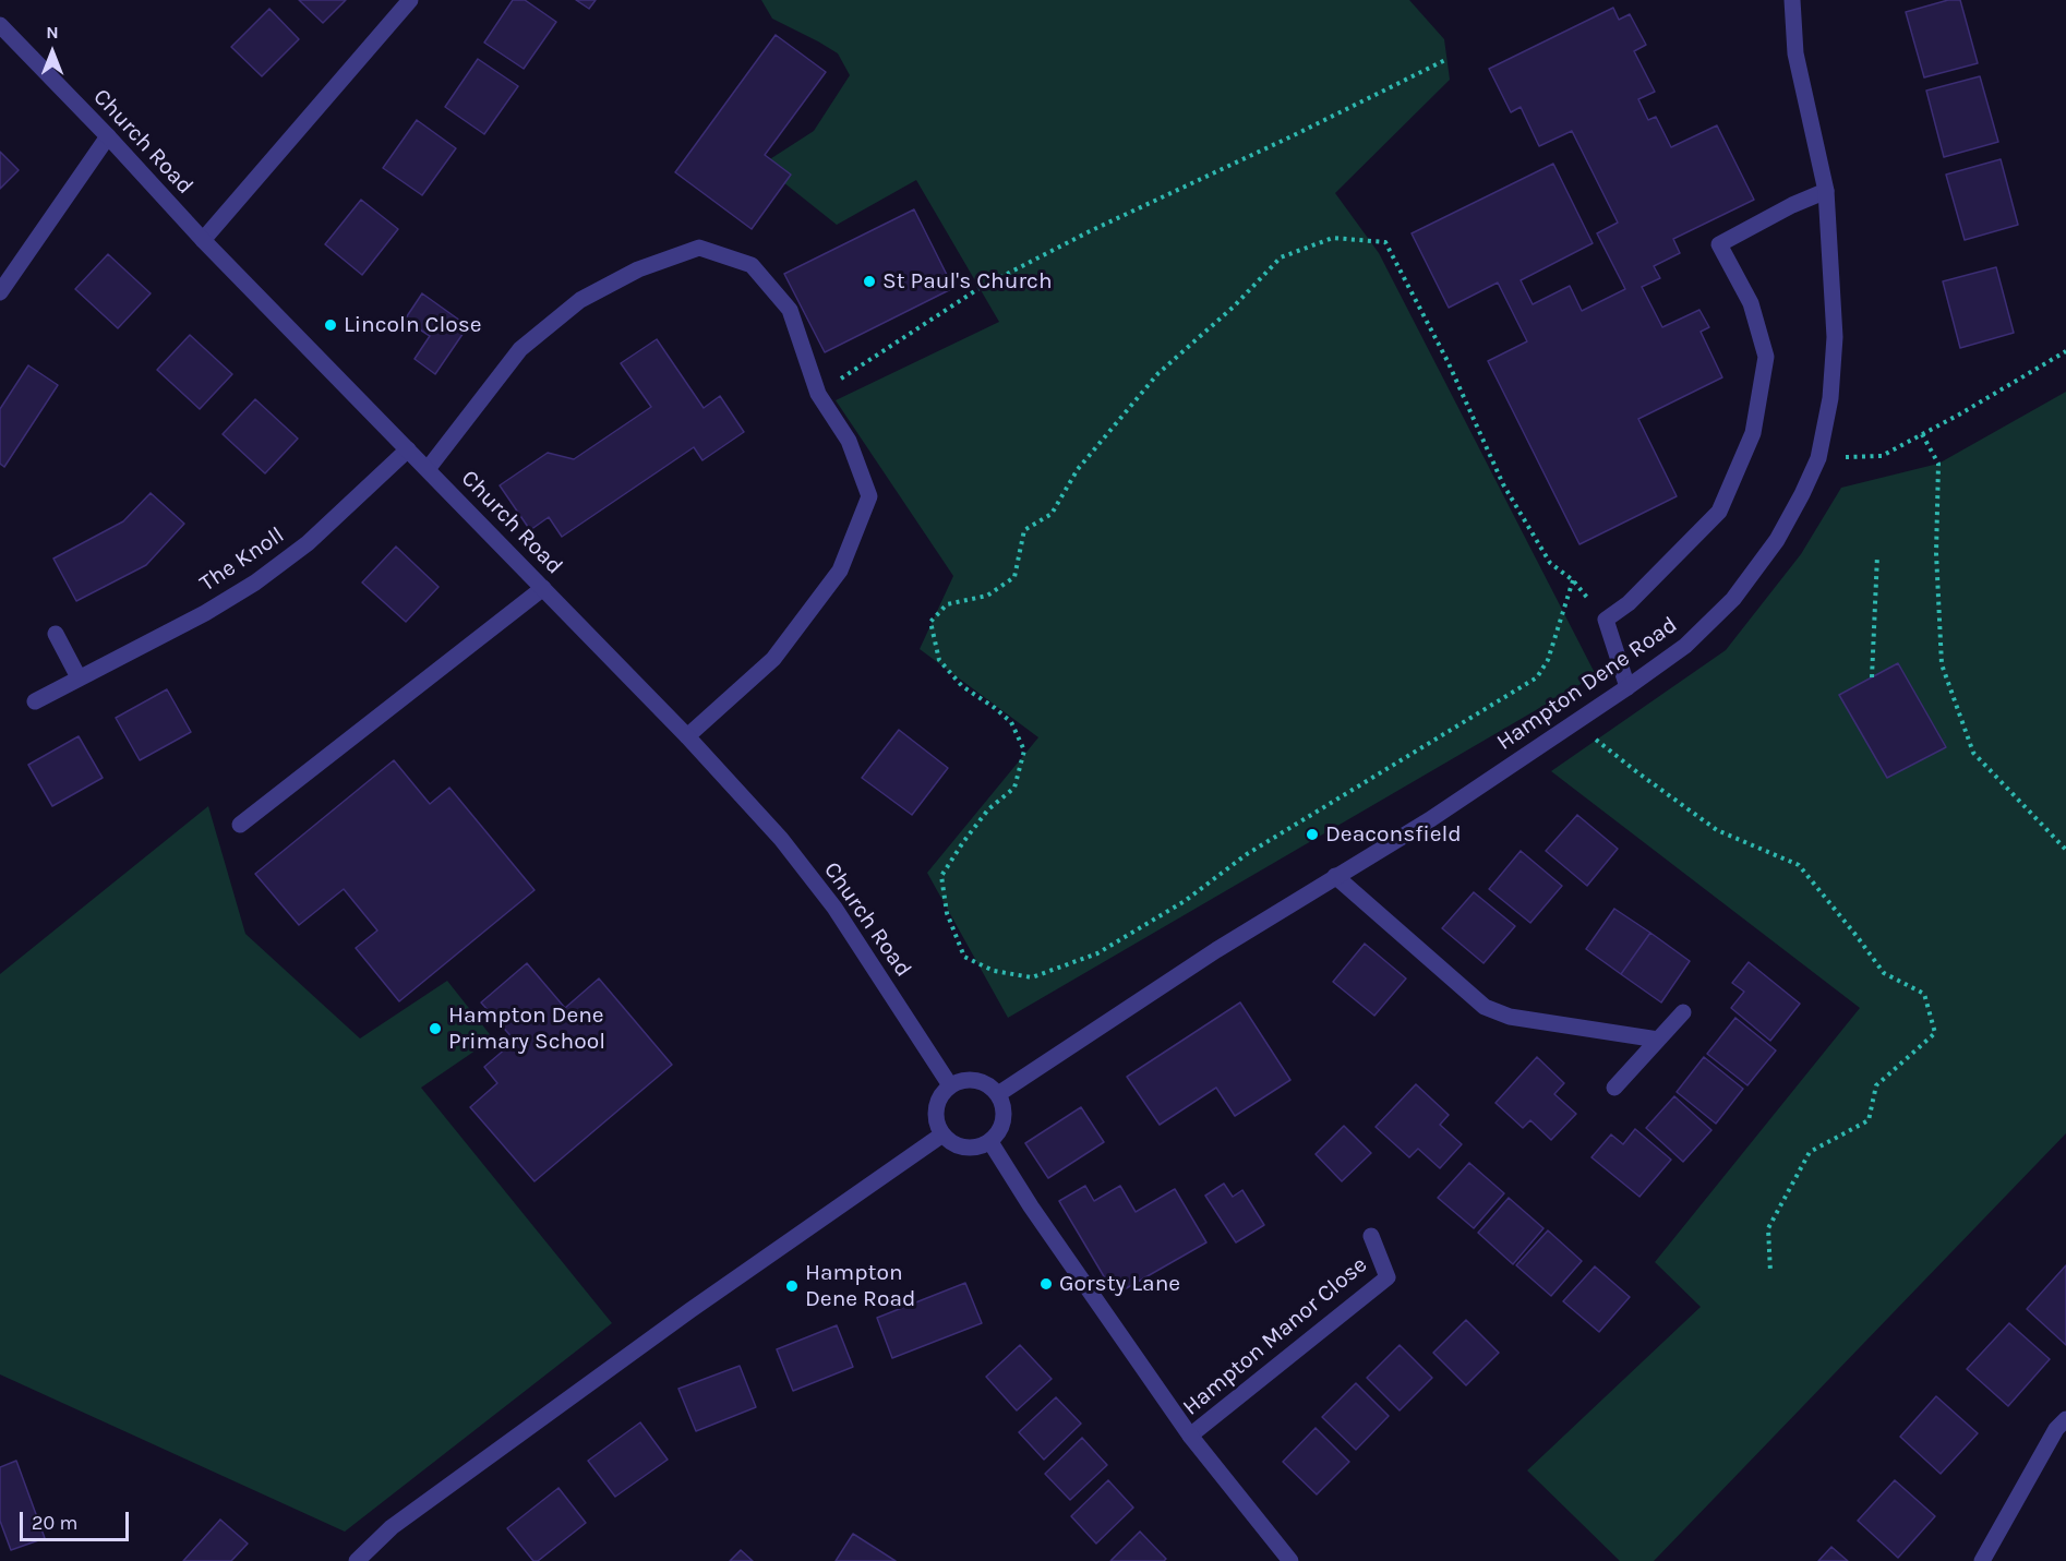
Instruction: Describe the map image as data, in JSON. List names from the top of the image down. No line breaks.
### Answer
{"streets":{"street":["Church Road","The Knoll","Hampton Dene Road","Hampton Manor Close"]},"crossings":[["Church Road","The Knoll"],["Church Road","Hampton Dene Road"]],"places":["St Paul's Church","Lincoln Close","Deaconsfield","Hampton Dene Primary School","Gorsty Lane","Hampton Dene Road"],"scale_bar":"20 m","north":"top"}
